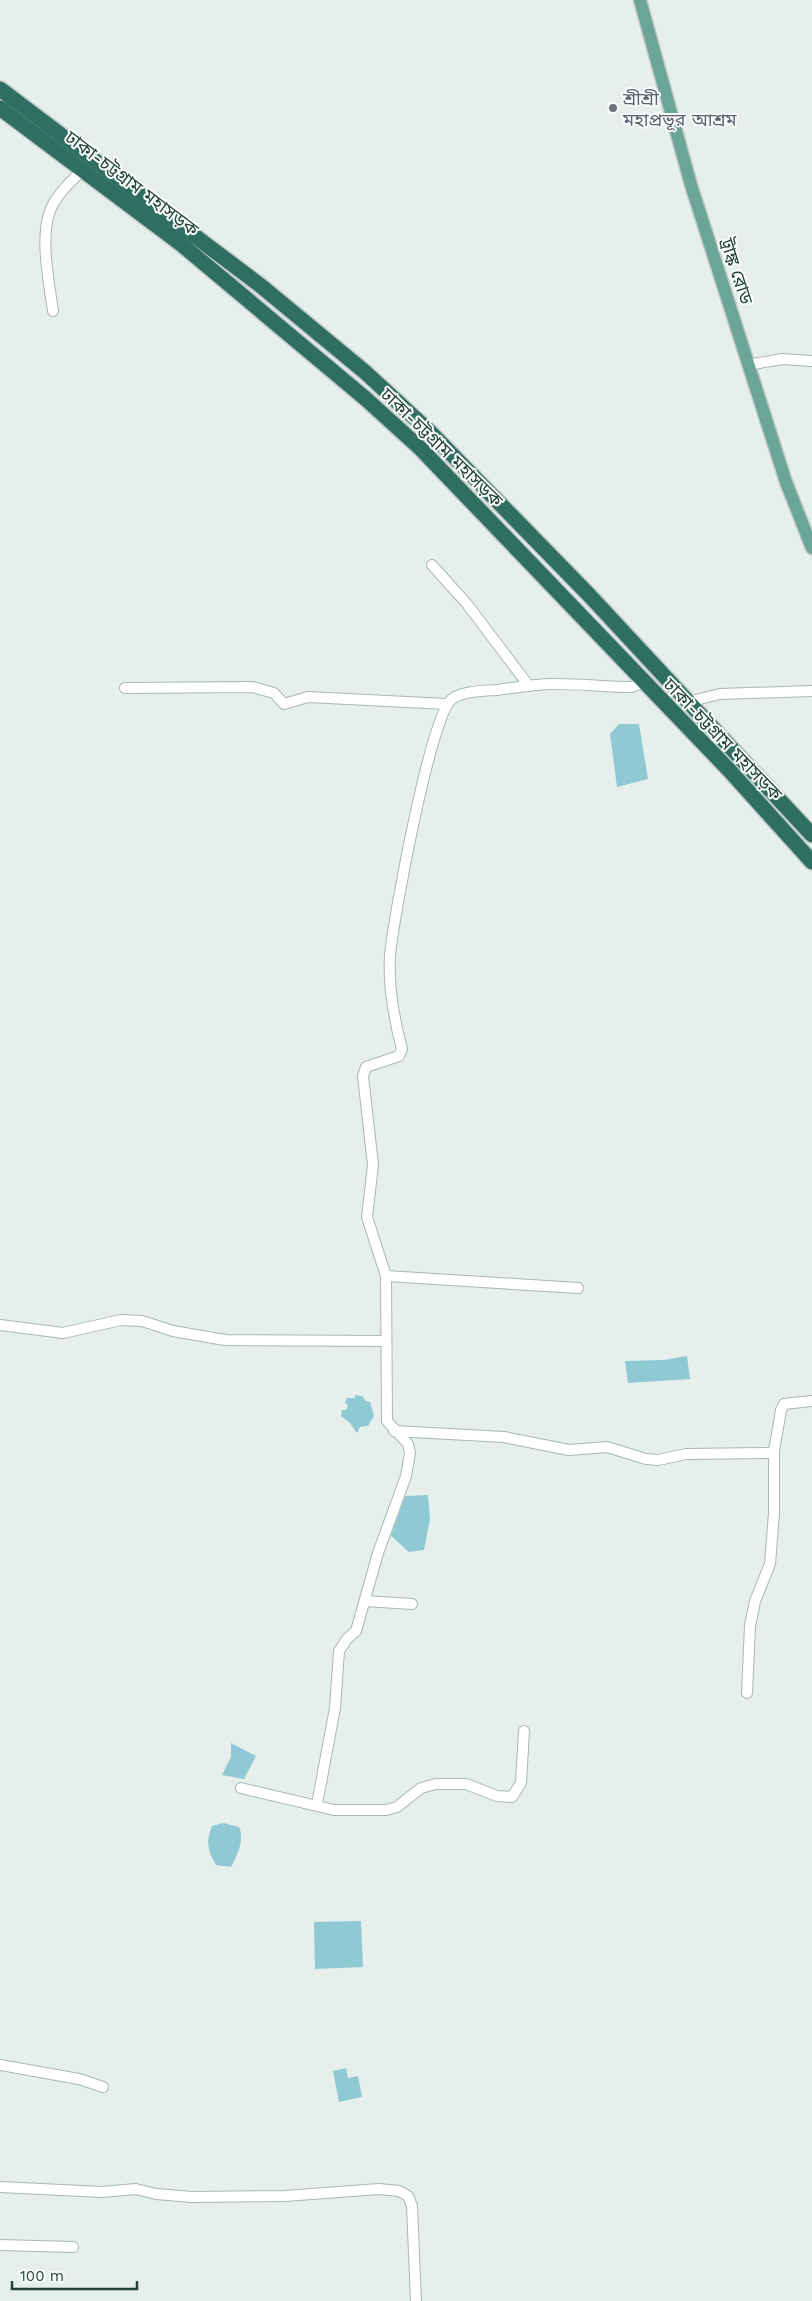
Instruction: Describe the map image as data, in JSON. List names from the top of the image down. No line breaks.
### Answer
{"streets":{"highway":["ঢাকা-চট্টগ্রাম মহাসড়ক"],"main road":["ট্রাঙ্ক রোড"]},"places":["শ্রীশ্রী মহাপ্রভূর আশ্রম"],"scale_bar":"100 m"}
